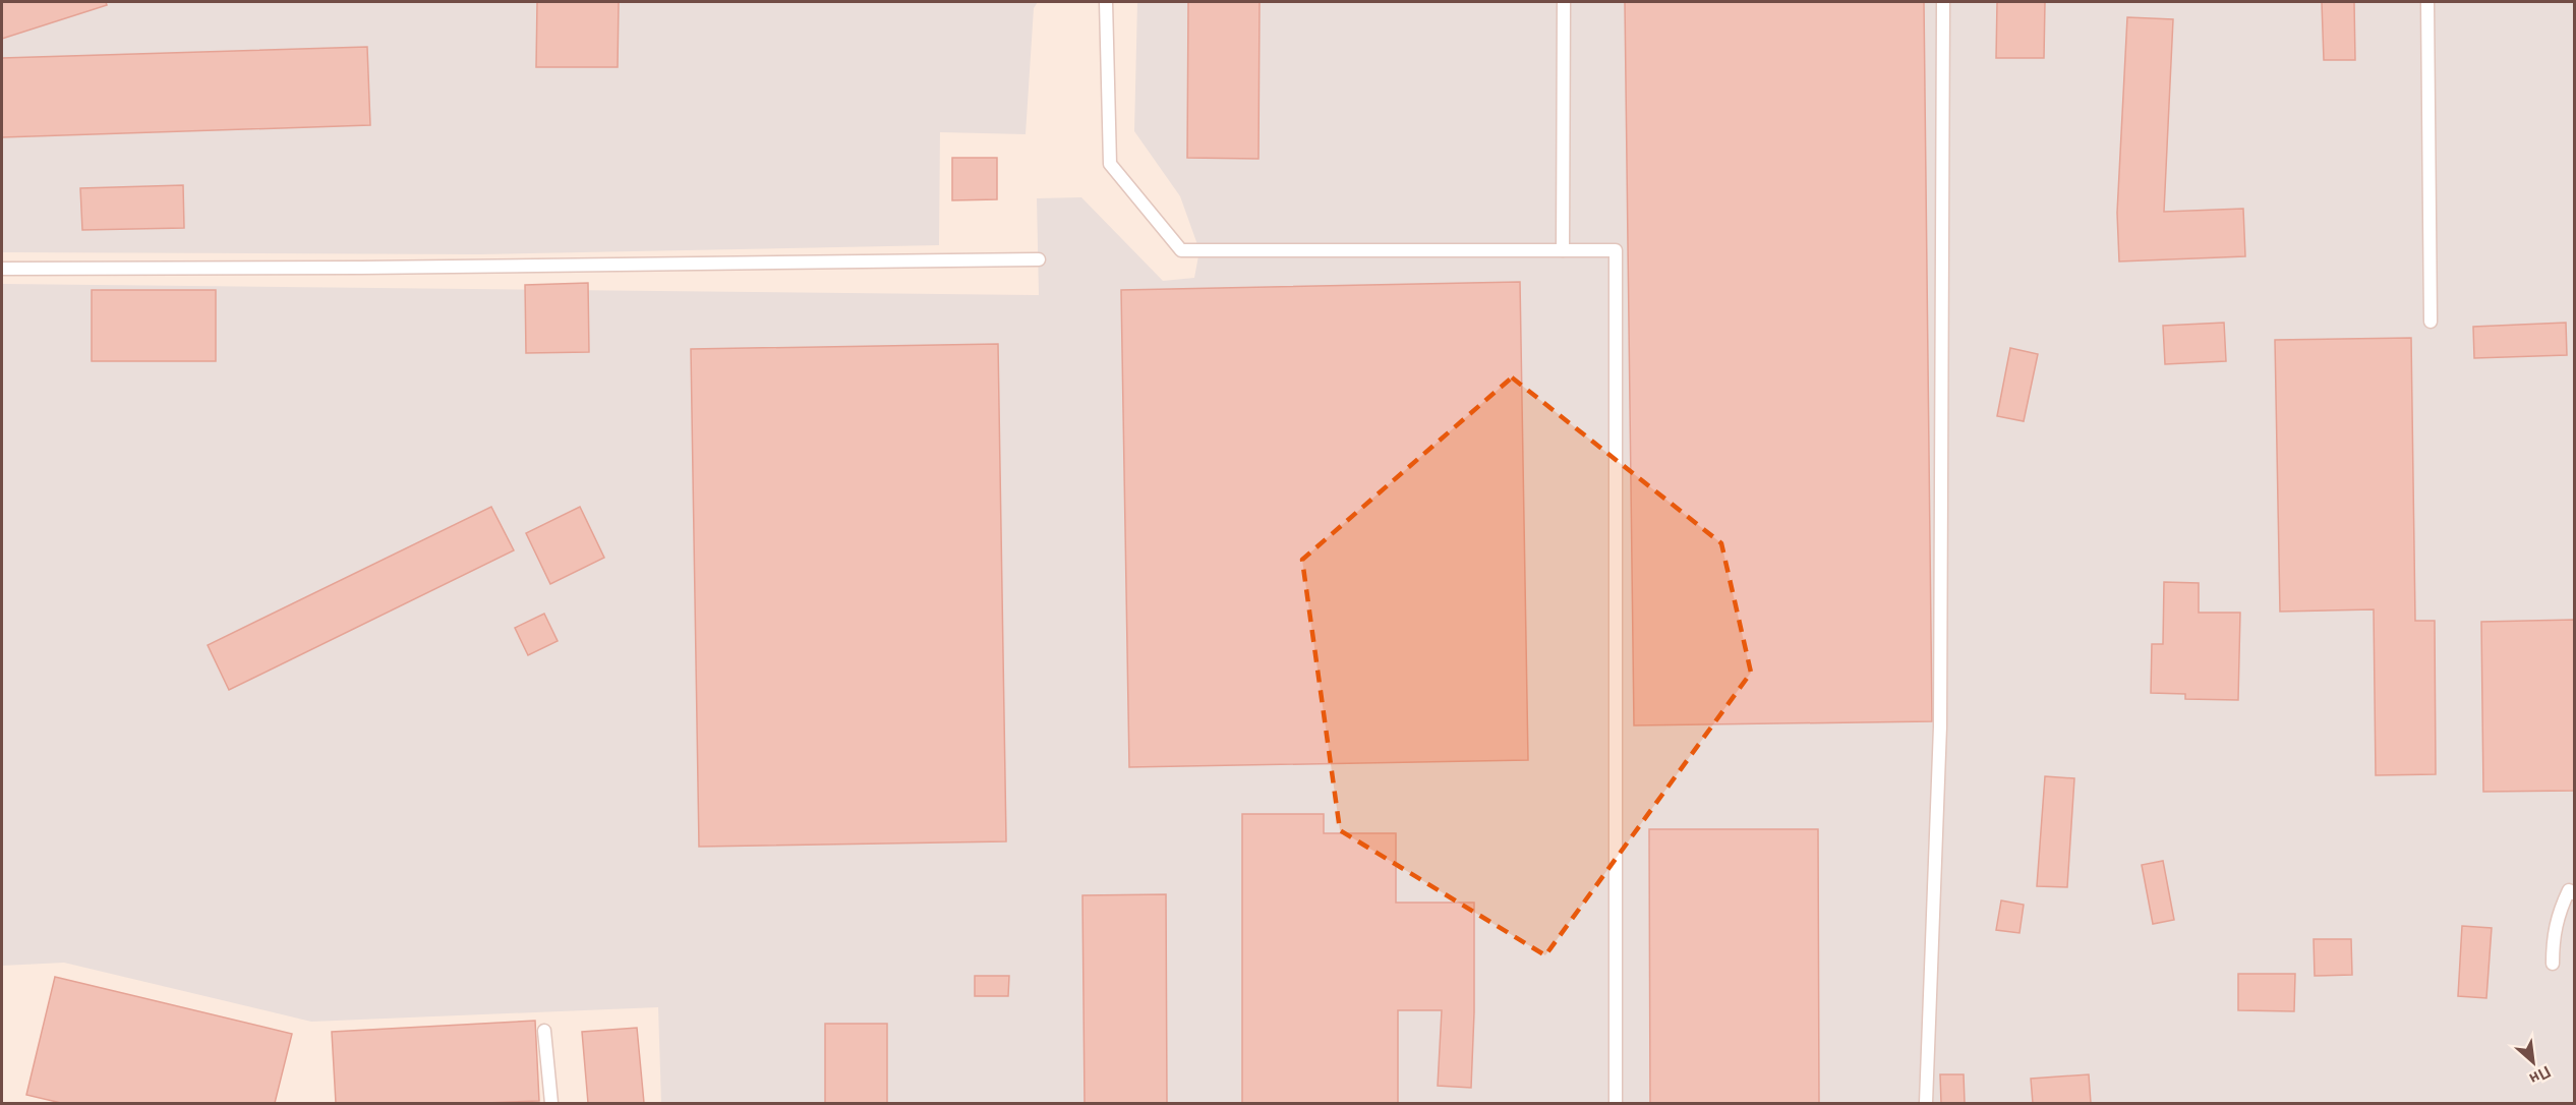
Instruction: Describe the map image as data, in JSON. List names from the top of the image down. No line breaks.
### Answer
{"north":"bottom right"}
